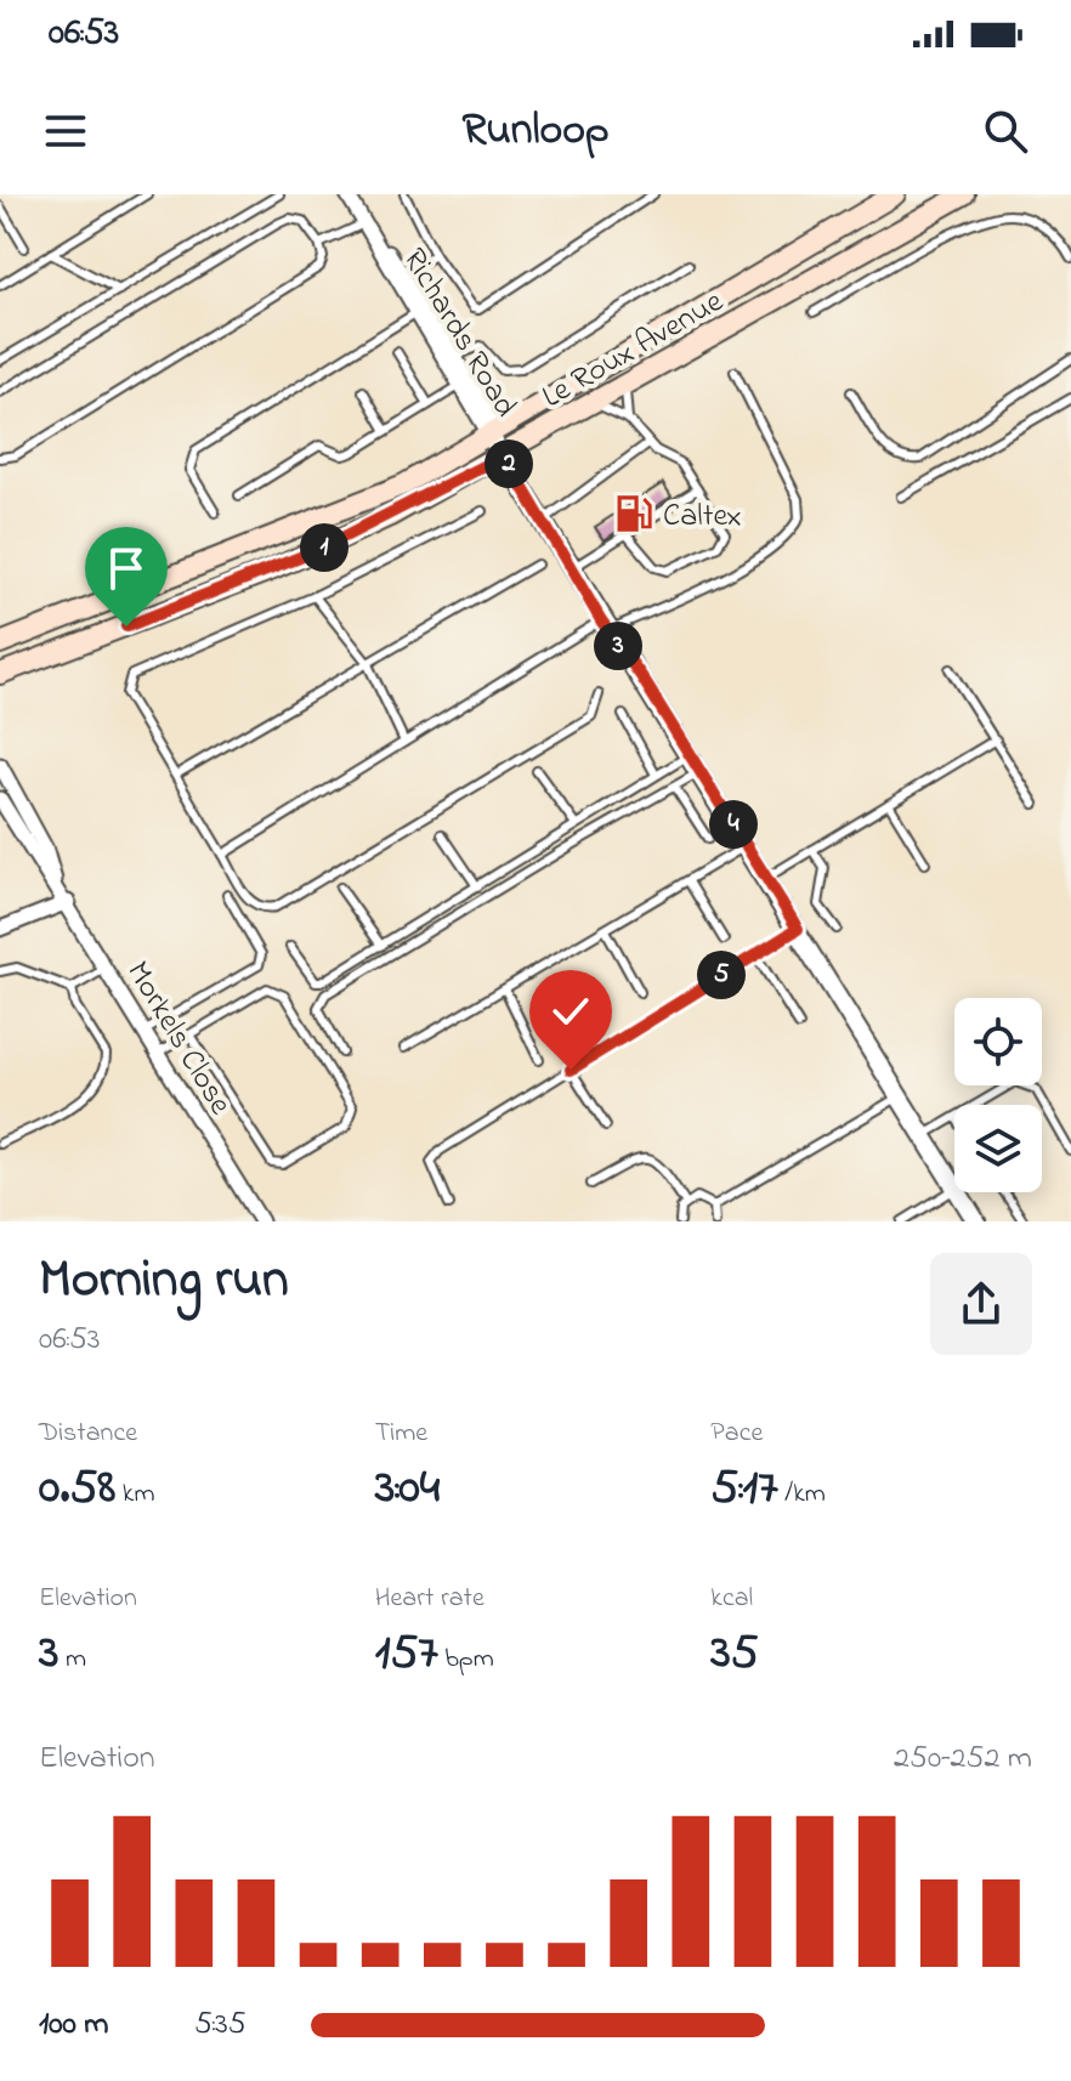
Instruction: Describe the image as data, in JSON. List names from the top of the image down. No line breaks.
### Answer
{"streets":{"main road":["Le Roux Avenue"],"street":["Richards Road","Morkels Close"]},"crossings":[["Richards Road","Le Roux Avenue"]],"places":{"fuel station":["Caltex"]},"page":{"status":"06:53","header":"Runloop","pins":["2","1","3","4","5"],"heading":["Morning run","06:53"],"stats":[["Distance","0.58 km"],["Time","3:04"],["Pace","5:17 /km"],["Elevation","3 m"],["Heart rate","157 bpm"],["kcal","35"]],"chart":["Elevation","250–252 m"],"list":[{"name":"100 m","note":"5:35"}]}}
